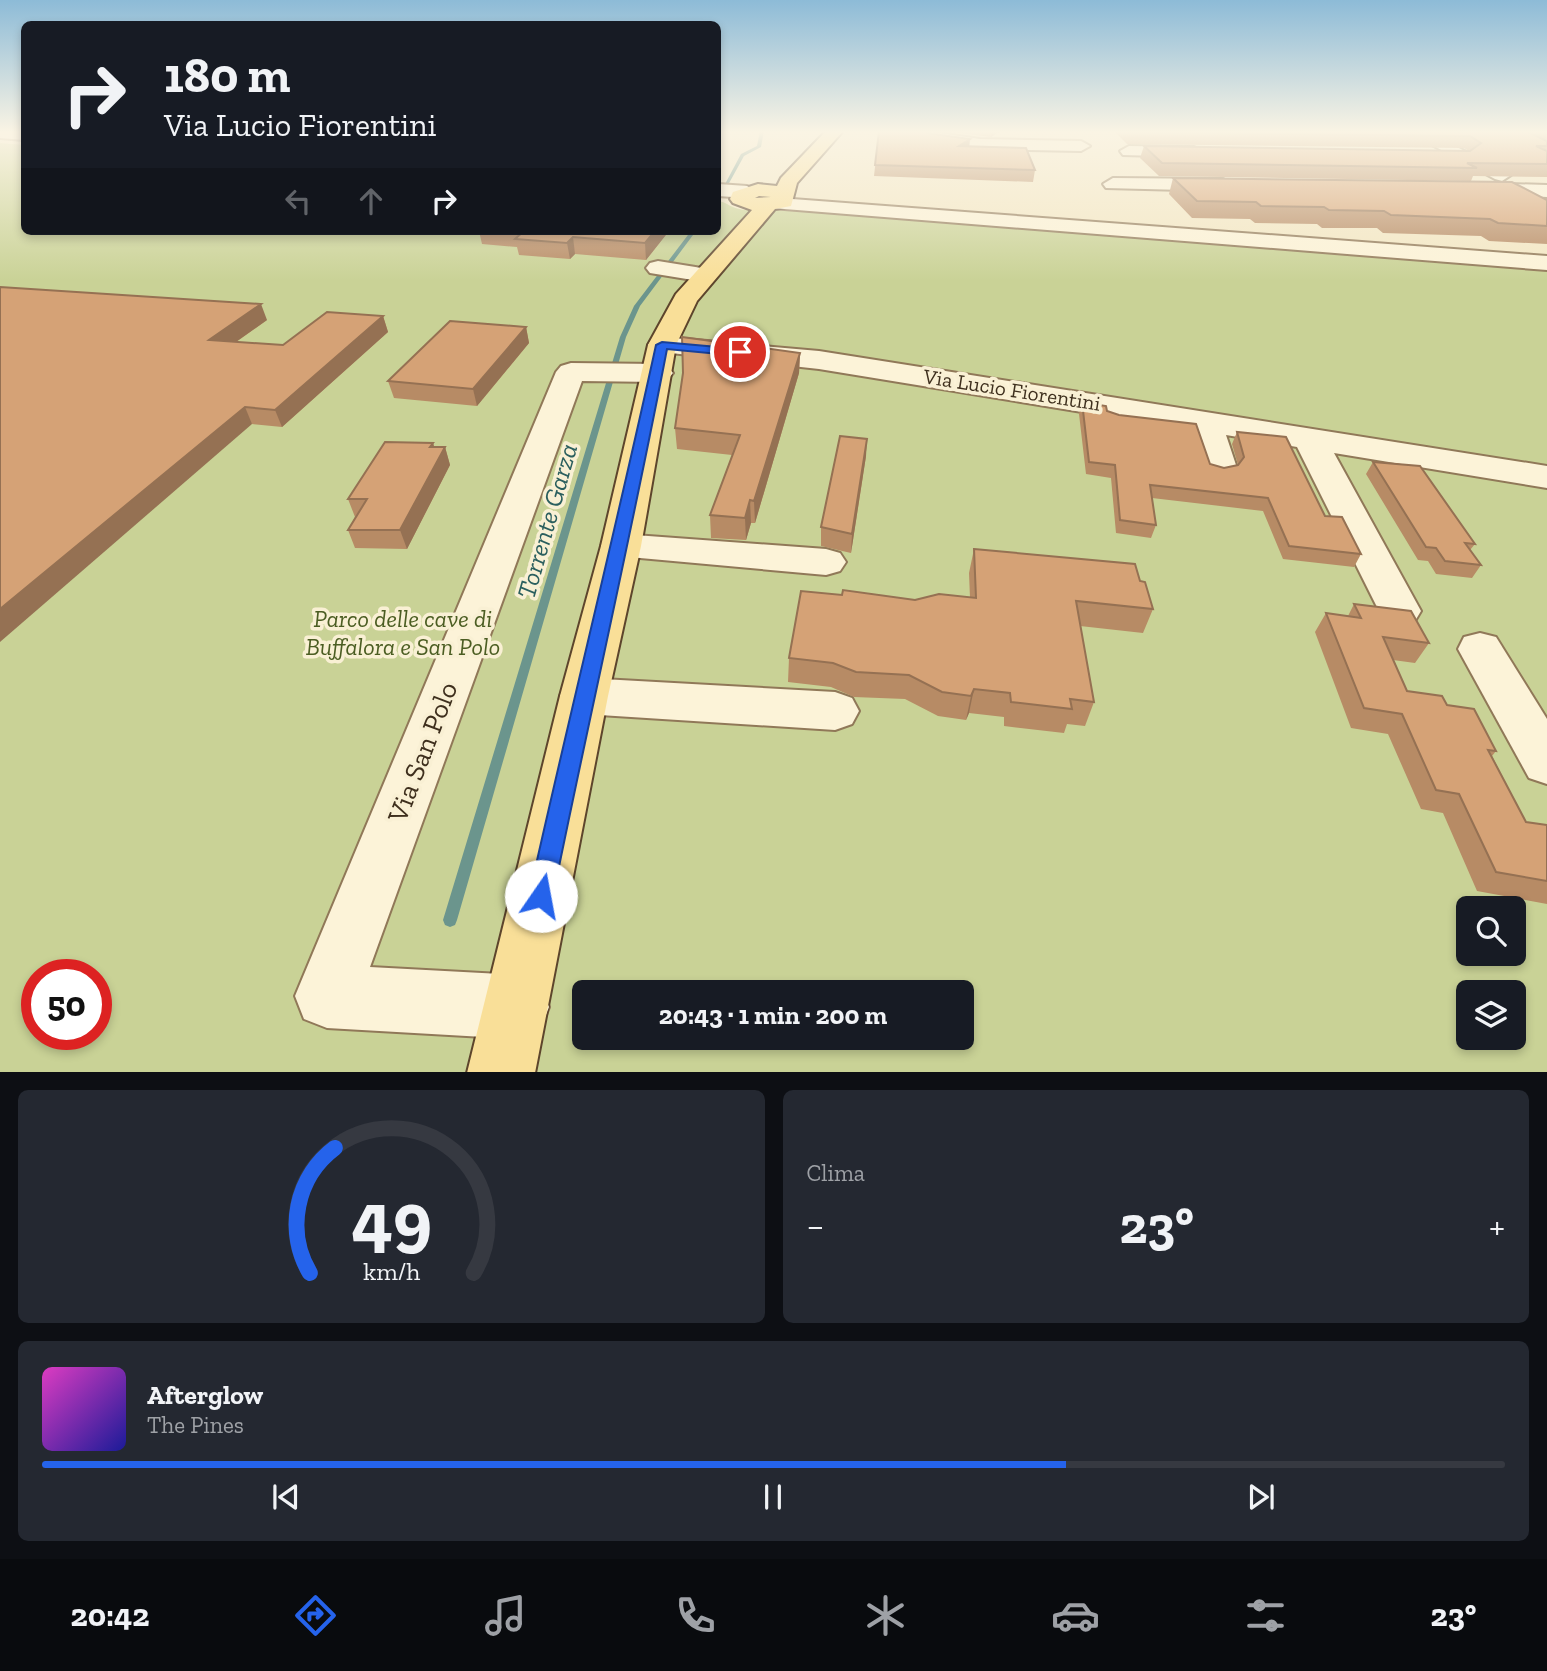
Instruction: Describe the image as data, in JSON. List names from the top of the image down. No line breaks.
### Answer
{"streets":{"street":["Via Lucio Fiorentini","Via San Polo"]},"crossings":[["Via Lucio Fiorentini","Via San Polo"]],"water":["Torrente Garza"],"parks":["Parco delle cave di Buffalora e San Polo"],"page":{"turn":["180 m","Via Lucio Fiorentini"],"limit":"50","trip":"20:43 · 1 min · 200 m","tile":"Clima","heat":["−","23°","+"],"song":["Afterglow","The Pines"],"tabs":["20:42","23°"],"gauge":["49","km/h"]}}
